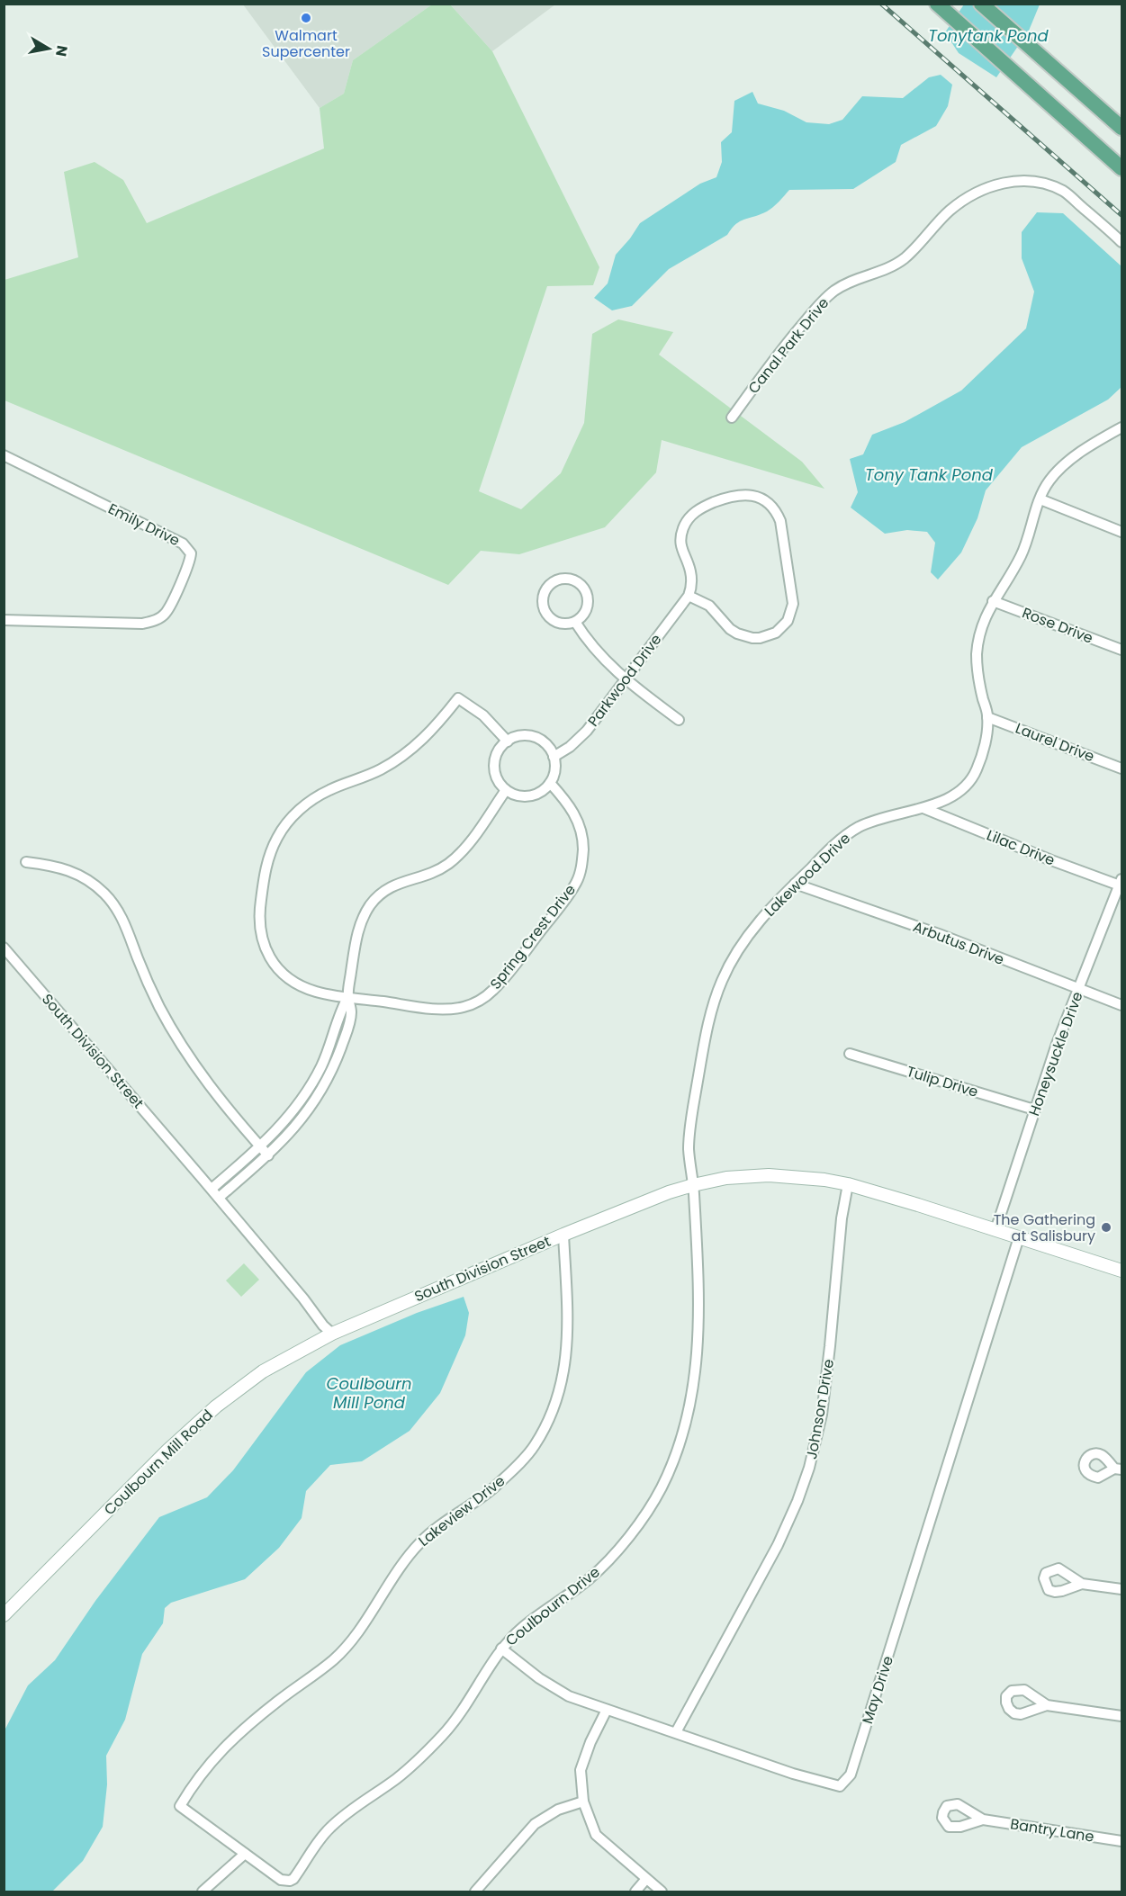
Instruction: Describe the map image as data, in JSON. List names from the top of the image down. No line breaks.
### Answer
{"streets":{"street":["Canal Park Drive","Emily Drive","Rose Drive","Parkwood Drive","Laurel Drive","Lilac Drive","Lakewood Drive","Spring Crest Drive","Arbutus Drive","South Division Street","Honeysuckle Drive","Tulip Drive","Johnson Drive","Coulbourn Mill Road","Lakeview Drive","Coulbourn Drive","May Drive","Bantry Lane"]},"crossings":[["Rose Drive","Lakewood Drive"],["Parkwood Drive","Spring Crest Drive"],["Laurel Drive","Lakewood Drive"],["Lilac Drive","Lakewood Drive"],["Lilac Drive","Honeysuckle Drive"],["Lakewood Drive","Arbutus Drive"],["Lakewood Drive","South Division Street"],["Lakewood Drive","Coulbourn Drive"],["Arbutus Drive","Honeysuckle Drive"],["South Division Street","Honeysuckle Drive"],["South Division Street","Johnson Drive"],["South Division Street","Coulbourn Mill Road"],["South Division Street","Lakeview Drive"],["South Division Street","Coulbourn Drive"],["South Division Street","May Drive"],["Honeysuckle Drive","Tulip Drive"],["Johnson Drive","May Drive"],["Lakeview Drive","Coulbourn Drive"],["Coulbourn Drive","May Drive"]],"water":["Tonytank Pond","Tony Tank Pond","Coulbourn Mill Pond"],"places":["Walmart Supercenter","The Gathering at Salisbury"],"north":"right"}
